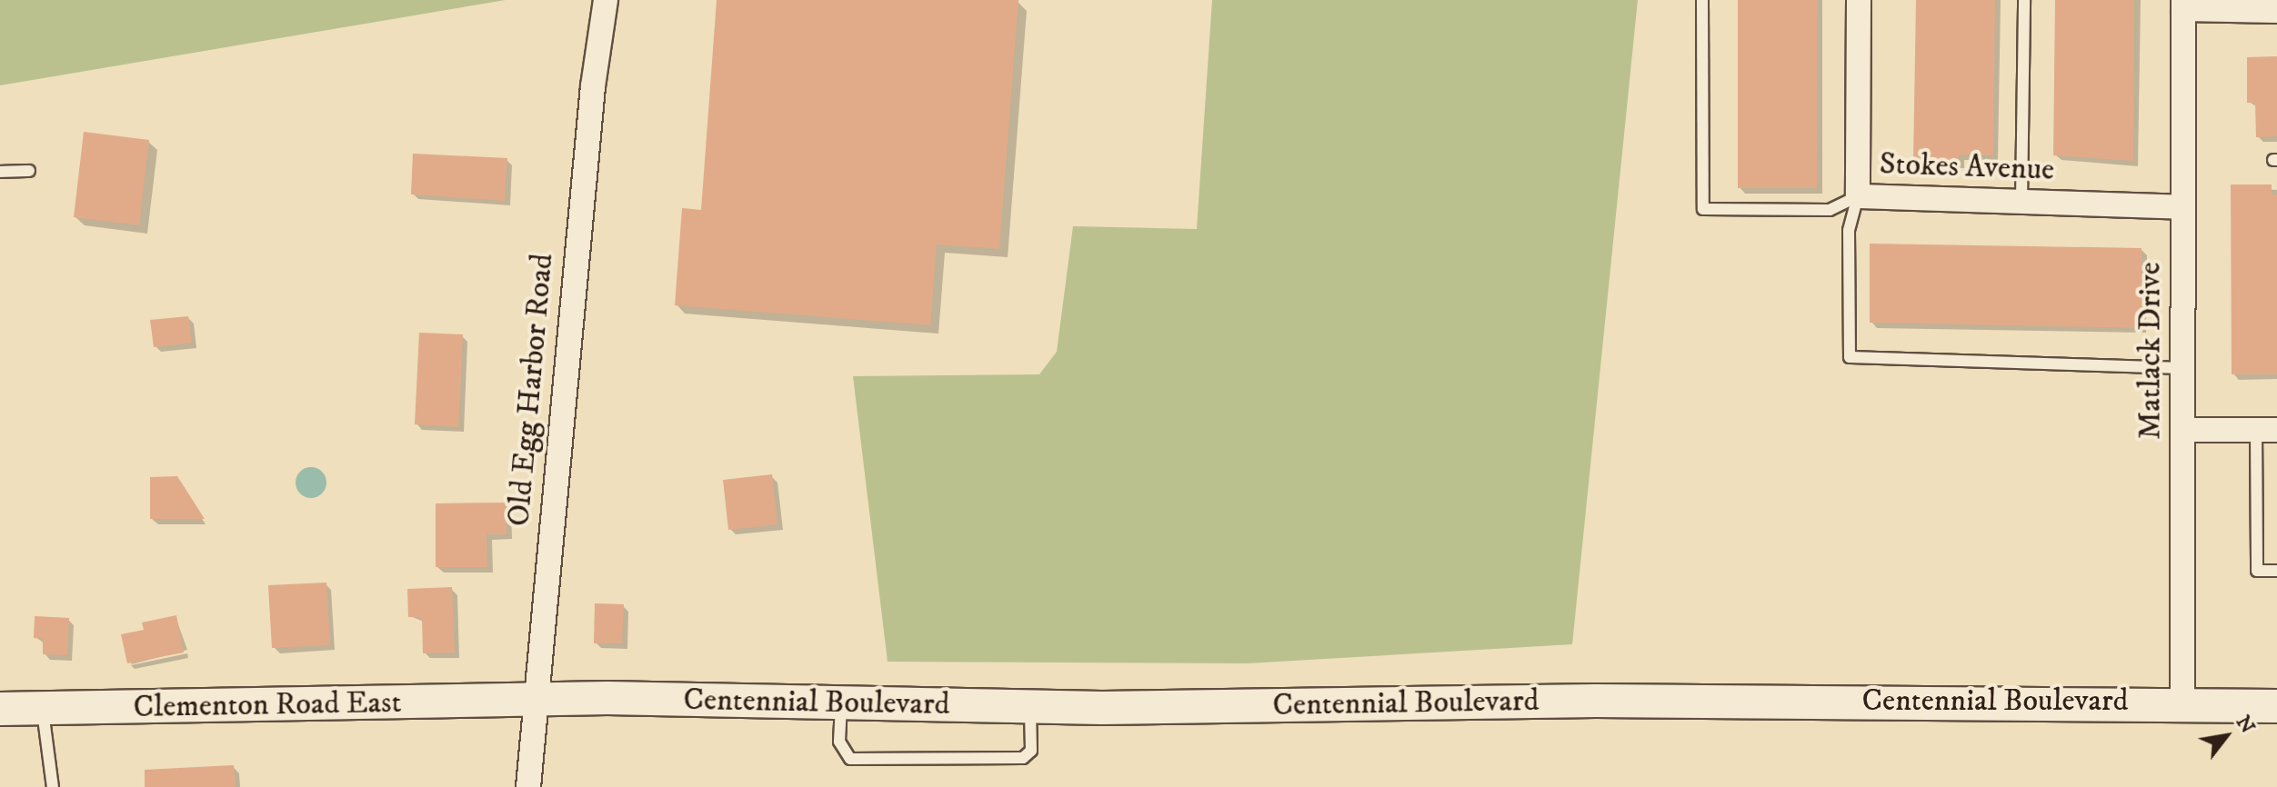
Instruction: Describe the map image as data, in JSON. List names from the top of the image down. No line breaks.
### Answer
{"streets":{"main road":["Centennial Boulevard","Clementon Road East"],"street":["Stokes Avenue","Matlack Drive","Old Egg Harbor Road"]},"crossings":[["Stokes Avenue","Matlack Drive"],["Matlack Drive","Centennial Boulevard"],["Old Egg Harbor Road","Centennial Boulevard"],["Old Egg Harbor Road","Clementon Road East"],["Centennial Boulevard","Clementon Road East"]],"north":"top right"}
